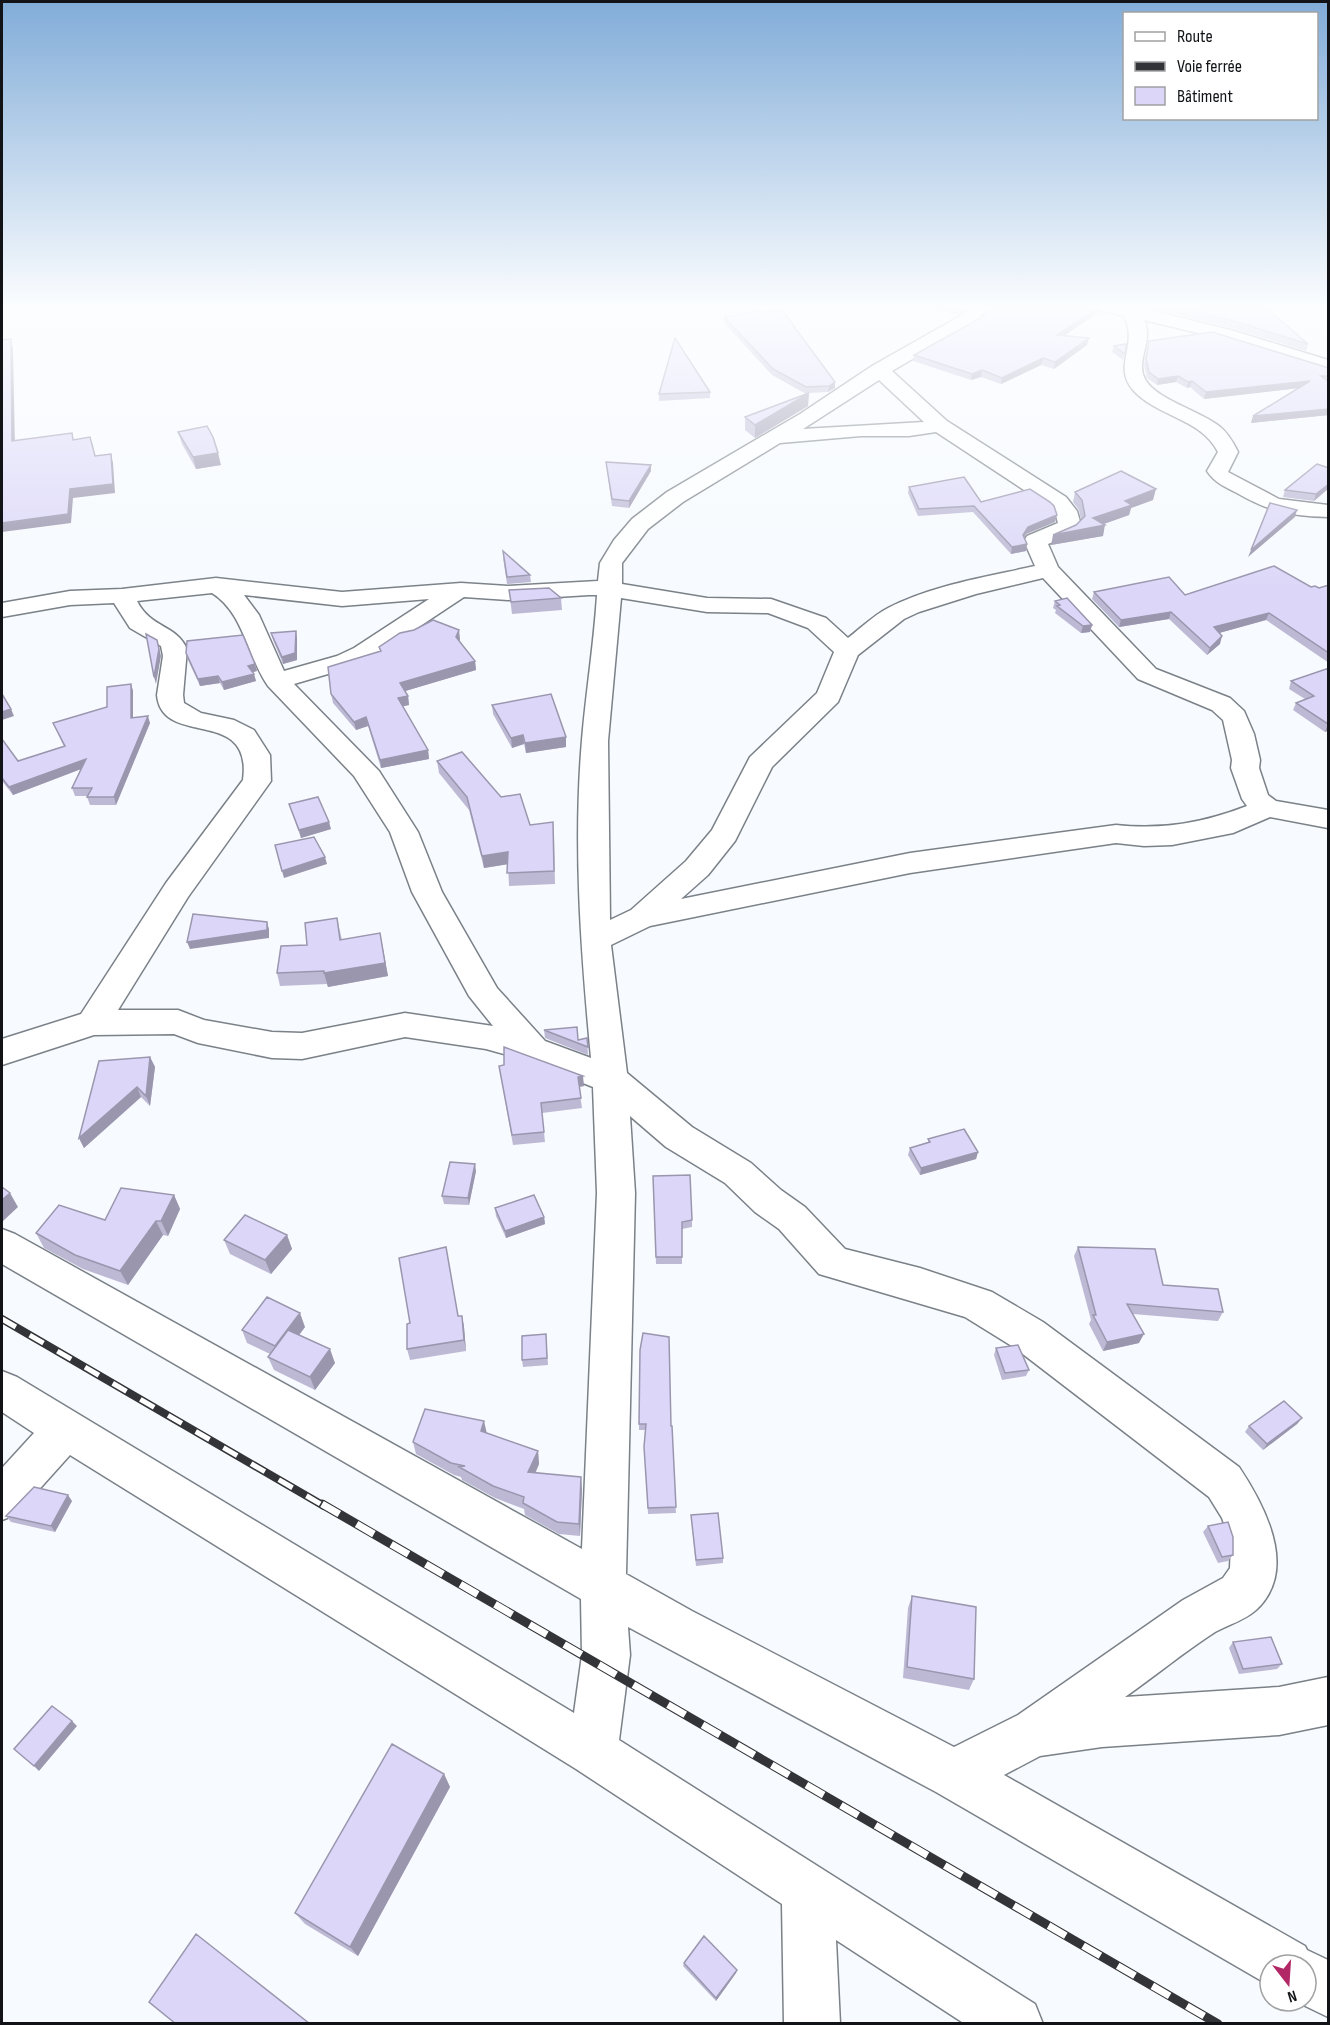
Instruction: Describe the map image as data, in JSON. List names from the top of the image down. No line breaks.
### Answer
{"legend":["Route","Voie ferrée","Bâtiment"],"north":"bottom"}
